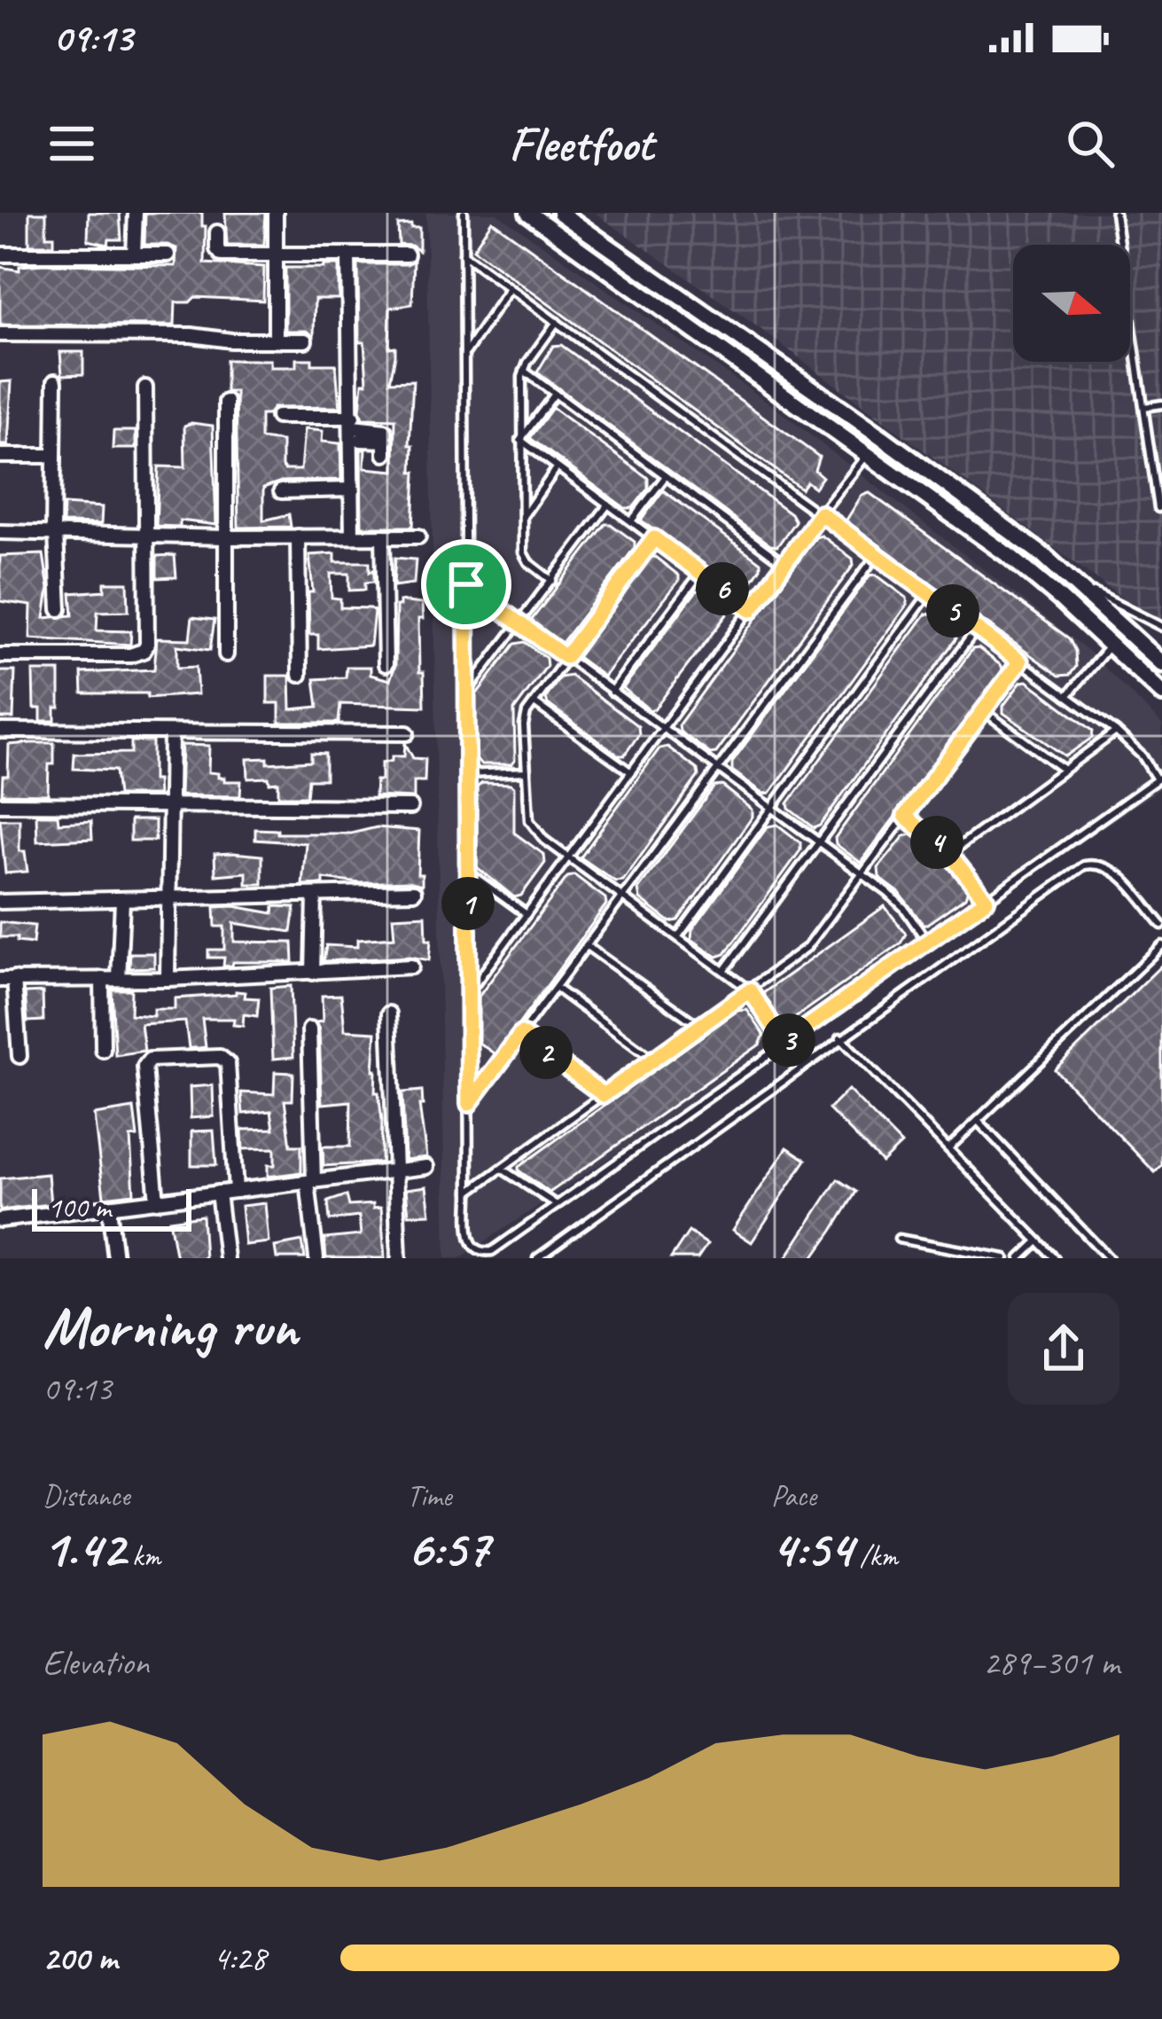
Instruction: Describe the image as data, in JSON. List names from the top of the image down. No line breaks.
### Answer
{"scale_bar":"100 m","north":"right","page":{"status":"09:13","header":"Fleetfoot","pins":["6","5","4","1","3","2"],"scale":"100 m","heading":["Morning run","09:13"],"stats":[["Distance","1.42 km"],["Time","6:57"],["Pace","4:54 /km"]],"chart":["Elevation","289–301 m"],"list":[{"name":"200 m","note":"4:28"}]}}
